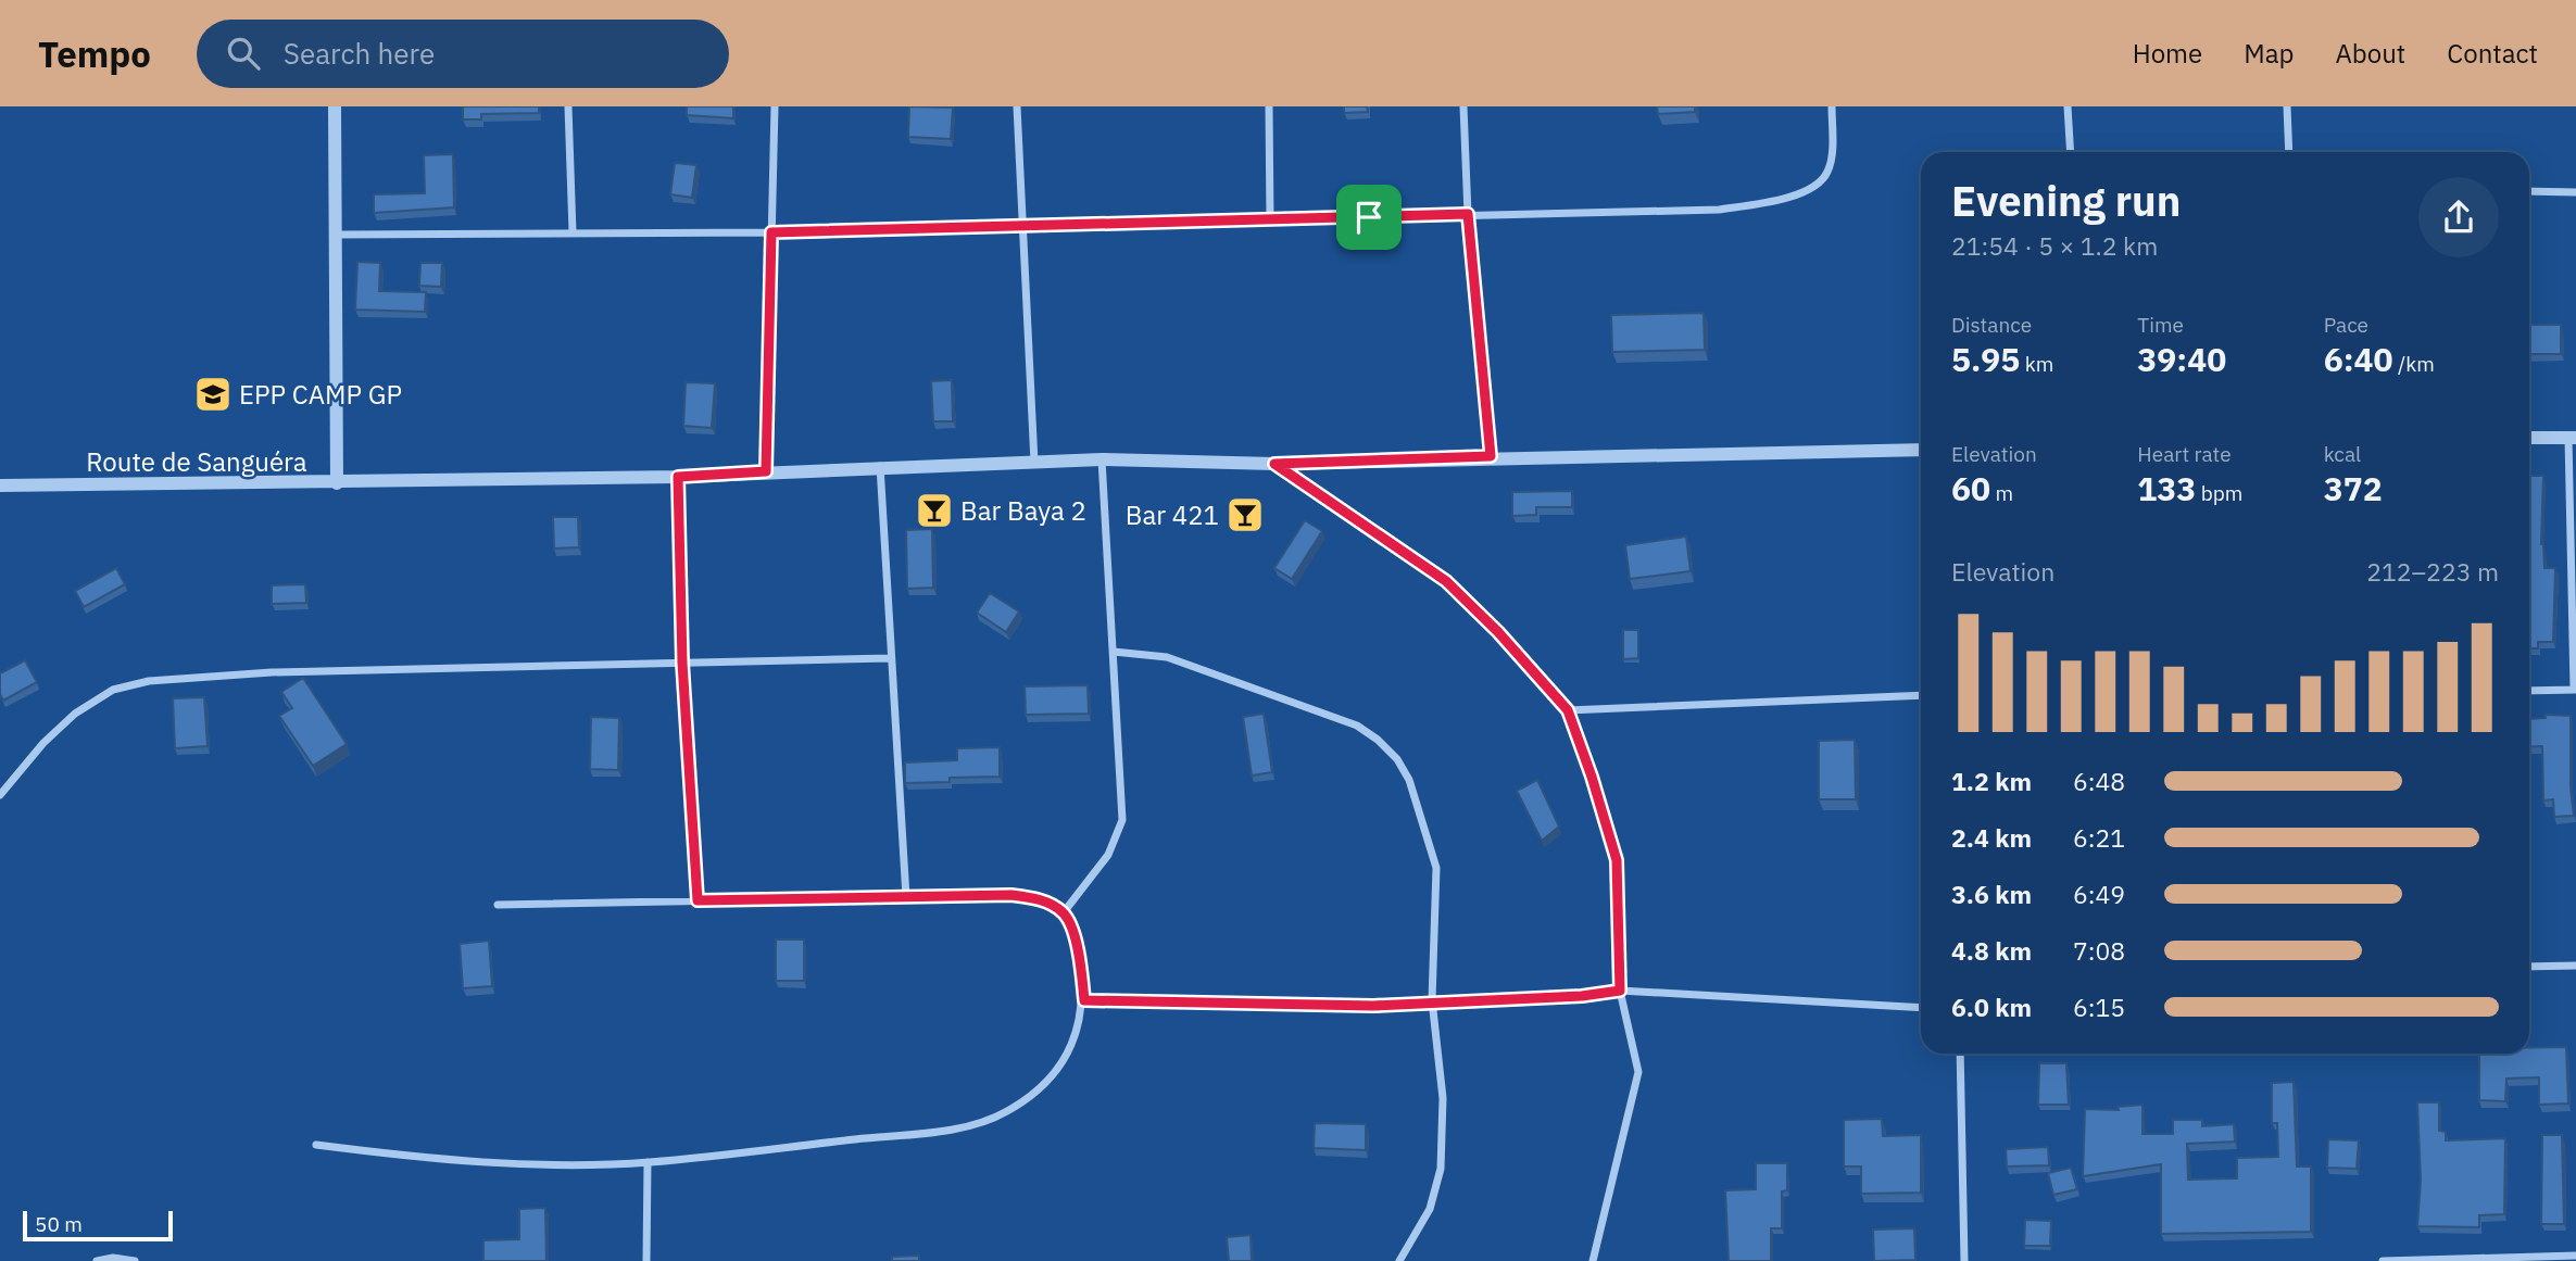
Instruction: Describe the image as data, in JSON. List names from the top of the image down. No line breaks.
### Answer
{"streets":{"street":["Route de Sanguéra"]},"places":{"school or university":["EPP CAMP GP"],"bar":["Bar Baya 2","Bar 421"]},"scale_bar":"50 m","page":{"header":"Tempo","search":"Search here","nav":["Home","Map","About","Contact"],"heading":["Evening run","21:54 · 5 × 1.2 km"],"stats":[["Distance","5.95 km"],["Time","39:40"],["Pace","6:40 /km"],["Elevation","60 m"],["Heart rate","133 bpm"],["kcal","372"]],"chart":["Elevation","212–223 m"],"list":[{"name":"1.2 km","note":"6:48"},{"name":"2.4 km","note":"6:21"},{"name":"3.6 km","note":"6:49"},{"name":"4.8 km","note":"7:08"},{"name":"6.0 km","note":"6:15"}],"scale":"50 m"}}
